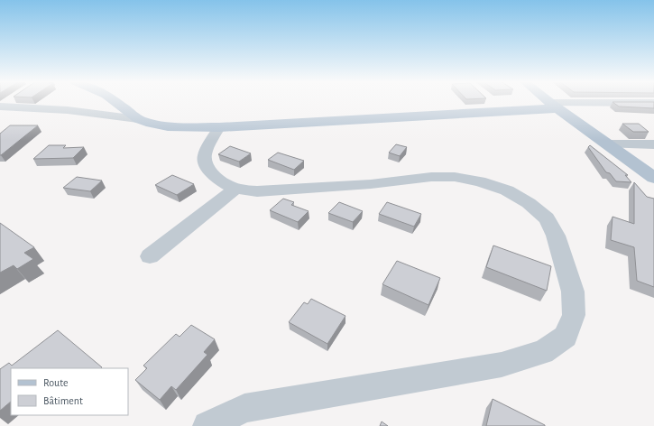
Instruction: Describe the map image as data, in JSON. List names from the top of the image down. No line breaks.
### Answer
{"legend":["Route","Bâtiment"]}
